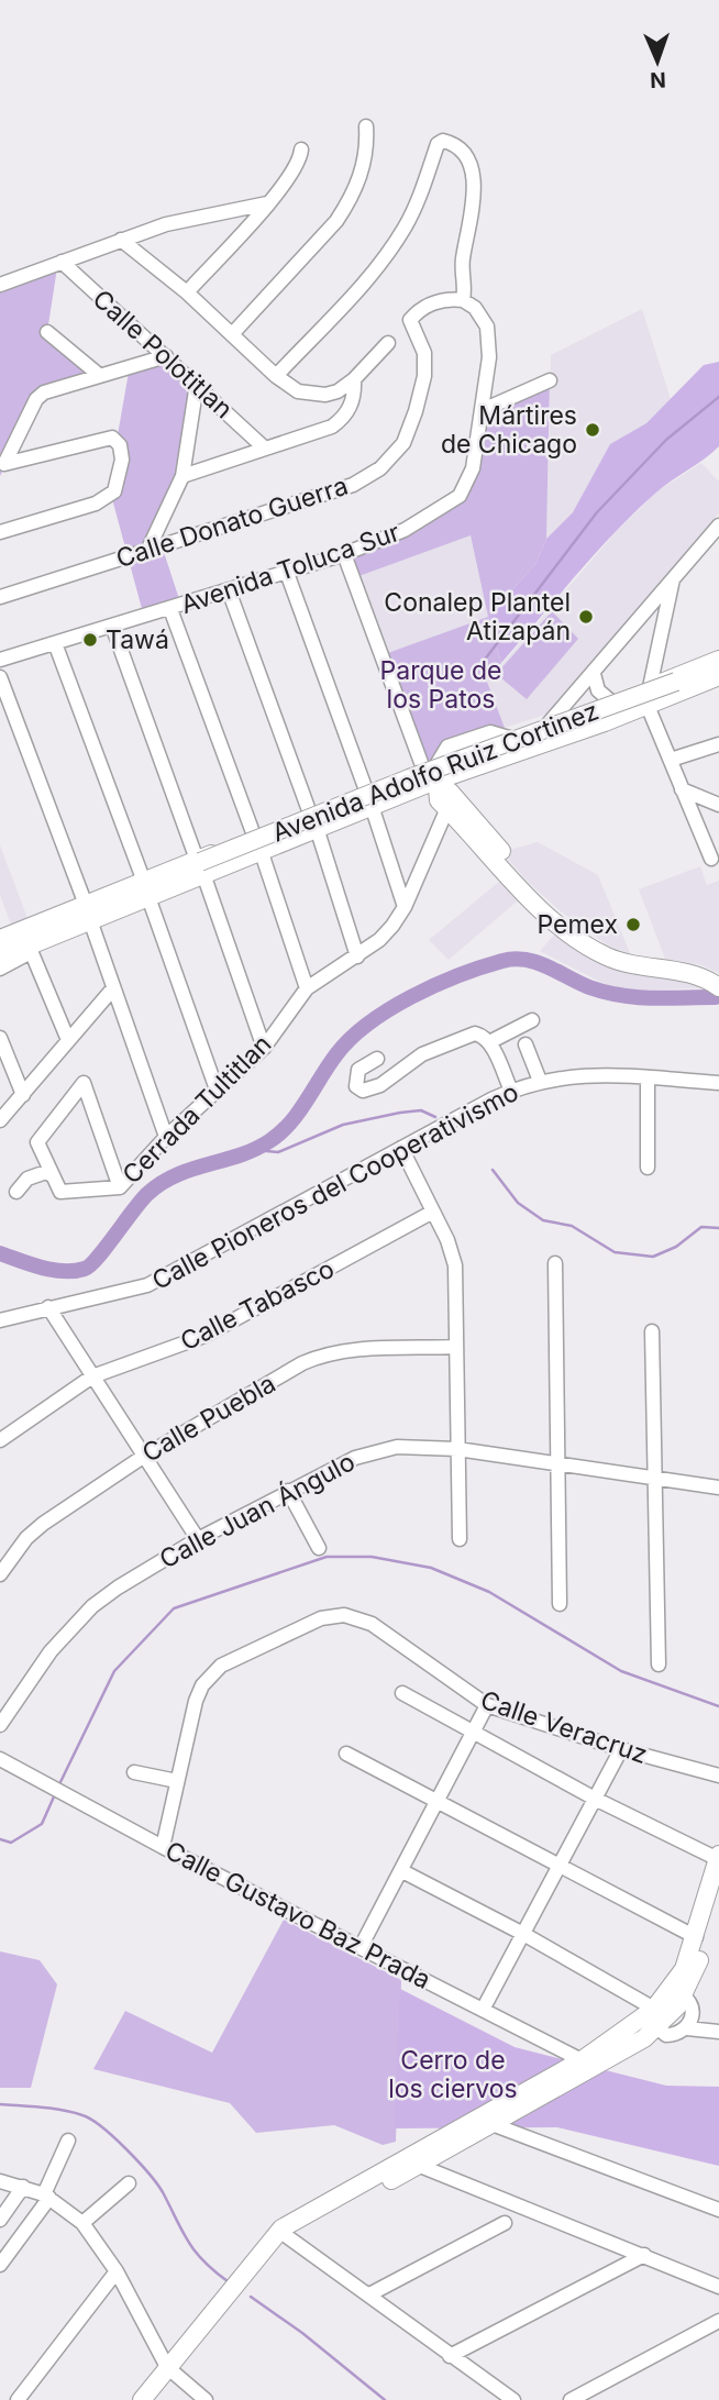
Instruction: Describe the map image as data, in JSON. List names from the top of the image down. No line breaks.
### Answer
{"streets":{"main road":["Avenida Adolfo Ruiz Cortinez"],"street":["Calle Polotitlan","Calle Donato Guerra","Avenida Toluca Sur","Cerrada Tultitlan","Calle Pioneros del Cooperativismo","Calle Tabasco","Calle Puebla","Calle Juan Ángulo","Calle Veracruz","Calle Gustavo Baz Prada"]},"crossings":[["Calle Donato Guerra","Avenida Toluca Sur"],["Avenida Adolfo Ruiz Cortinez","Cerrada Tultitlan"],["Calle Veracruz","Calle Gustavo Baz Prada"]],"parks":["Parque de los Patos","Cerro de los ciervos"],"places":["Mártires de Chicago","Conalep Plantel Atizapán","Tawá","Pemex"],"north":"bottom"}
